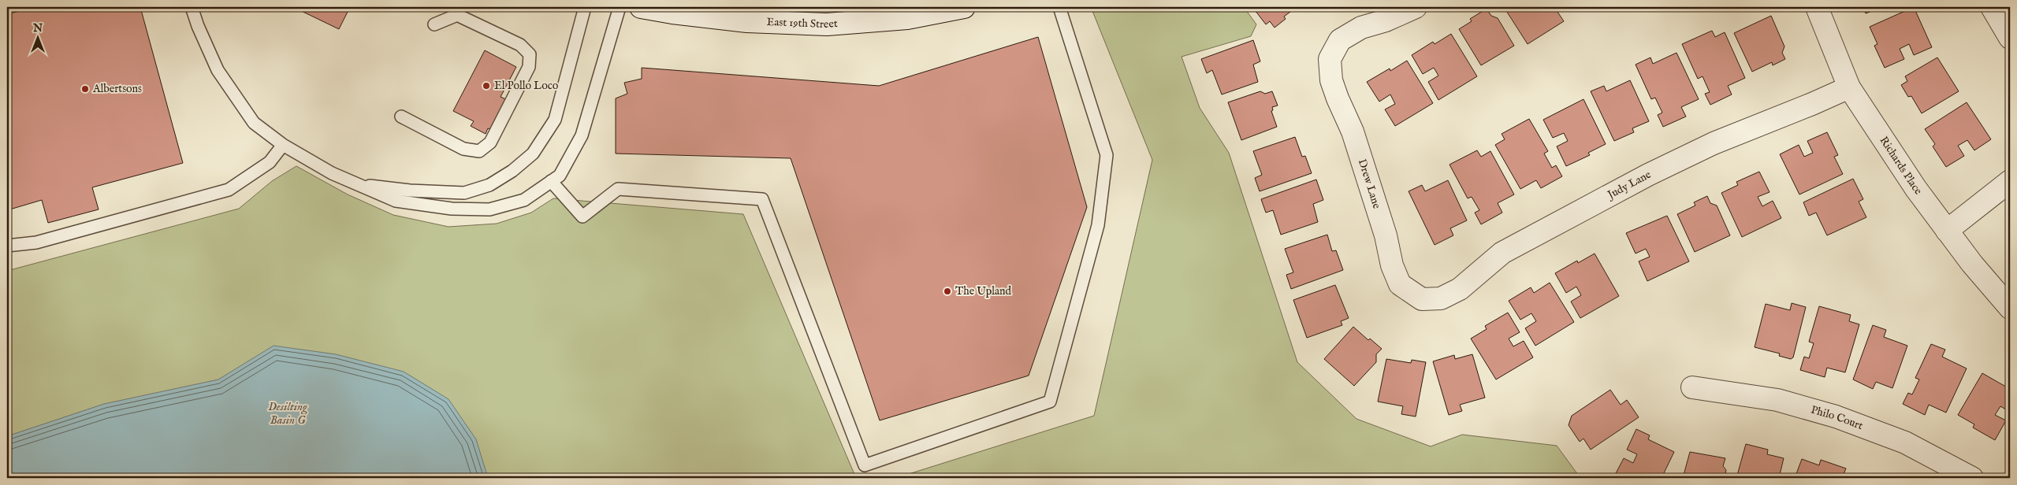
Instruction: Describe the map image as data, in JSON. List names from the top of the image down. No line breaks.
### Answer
{"streets":{"street":["East 19th Street","Richards Place","Drew Lane","Judy Lane","Philo Court"]},"crossings":[["Richards Place","Judy Lane"],["Drew Lane","Judy Lane"]],"water":["Desilting Basin G"],"places":["El Pollo Loco","Albertsons","The Upland"],"north":"top"}
